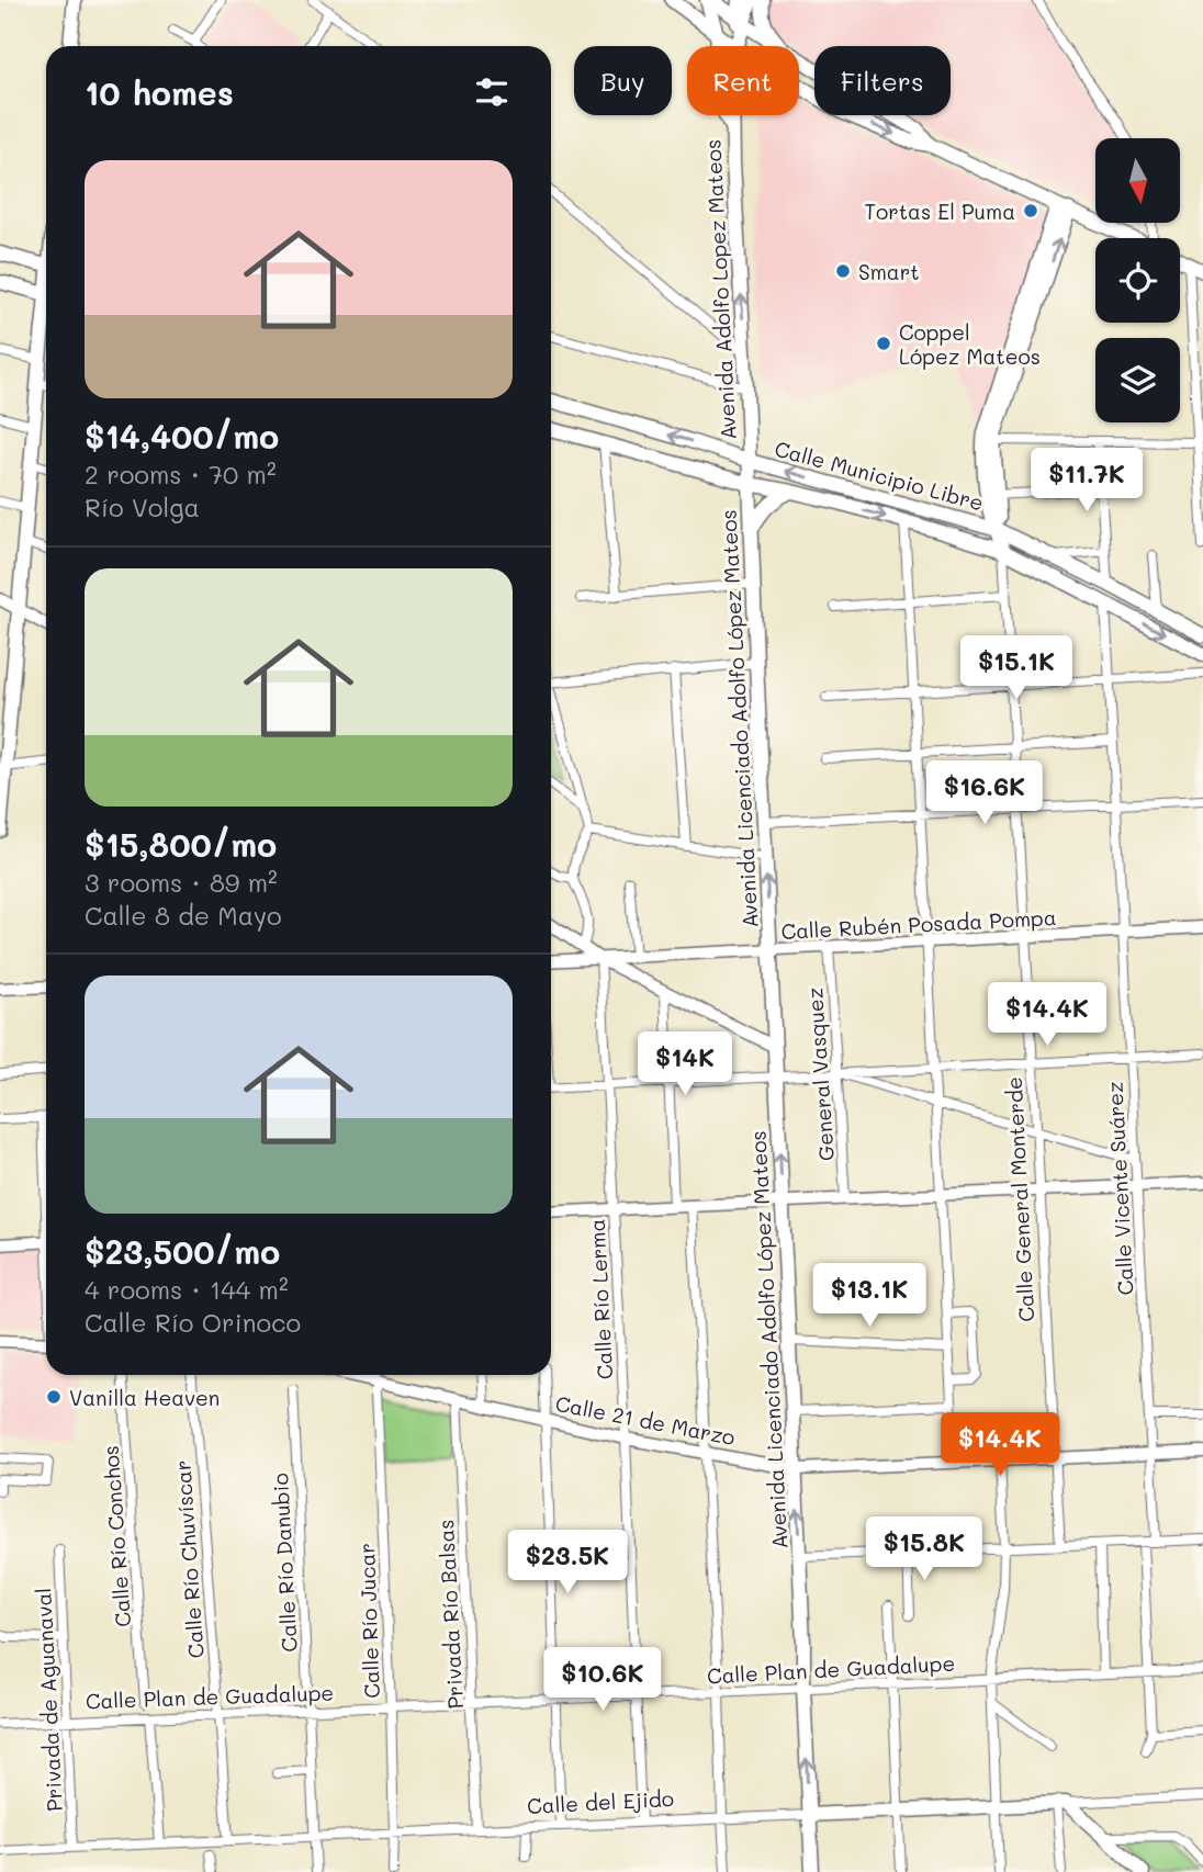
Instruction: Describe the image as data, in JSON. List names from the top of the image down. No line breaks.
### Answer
{"streets":{"main road":["Avenida Adolfo Lopez Mateos","Calle Municipio Libre","Avenida Licenciado Adolfo López Mateos","Calle General Monterde","Calle del Ejido"],"street":["Calle Rubén Posada Pompa","General Vasquez","Calle Vicente Suárez","Calle Río Lerma","Calle 21 de Marzo","Calle Río Conchos","Calle Río Chuvíscar","Calle Río Danubio","Privada Río Balsas","Calle Río Jucar","Calle Plan de Guadalupe","Privada de Aguanaval"]},"crossings":[["Avenida Adolfo Lopez Mateos","Calle Municipio Libre"],["Avenida Adolfo Lopez Mateos","Avenida Licenciado Adolfo López Mateos"],["Calle Municipio Libre","Calle General Monterde"],["Avenida Licenciado Adolfo López Mateos","Calle Rubén Posada Pompa"],["Avenida Licenciado Adolfo López Mateos","Calle 21 de Marzo"],["Avenida Licenciado Adolfo López Mateos","Calle Plan de Guadalupe"],["Avenida Licenciado Adolfo López Mateos","Calle del Ejido"],["Calle Rubén Posada Pompa","General Vasquez"],["Calle Rubén Posada Pompa","Calle Vicente Suárez"],["Calle Rubén Posada Pompa","Calle General Monterde"],["Calle Rubén Posada Pompa","Calle Río Lerma"],["Calle Vicente Suárez","Calle 21 de Marzo"],["Calle General Monterde","Calle 21 de Marzo"],["Calle Río Lerma","Calle 21 de Marzo"],["Calle Río Lerma","Calle Plan de Guadalupe"],["Calle Río Lerma","Calle del Ejido"],["Calle 21 de Marzo","Privada Río Balsas"],["Calle 21 de Marzo","Calle Río Jucar"],["Calle Río Chuvíscar","Calle Plan de Guadalupe"],["Calle Río Chuvíscar","Calle del Ejido"],["Calle Río Danubio","Calle Plan de Guadalupe"],["Calle Río Danubio","Calle del Ejido"],["Privada Río Balsas","Calle Plan de Guadalupe"],["Privada Río Balsas","Calle del Ejido"],["Calle Río Jucar","Calle Plan de Guadalupe"],["Calle Río Jucar","Calle del Ejido"],["Calle Plan de Guadalupe","Privada de Aguanaval"],["Privada de Aguanaval","Calle del Ejido"]],"one_way":["Avenida Adolfo Lopez Mateos"],"places":["Tortas El Puma","Smart","Coppel López Mateos","Vanilla Heaven"],"north":"bottom","page":{"chip":["Buy","Rent","Filters"],"heading":"10 homes","list":[{"name":"$14,400/mo","note":"2 rooms · 70 m² · Río Volga"},{"name":"$15,800/mo","note":"3 rooms · 89 m² · Calle 8 de Mayo"},{"name":"$23,500/mo","note":"4 rooms · 144 m² · Calle Río Orinoco"}],"price":["$11.7K","$15.1K","$16.6K","$14.4K","$14K","$13.1K","$14.4K","$15.8K","$23.5K","$10.6K"]}}
